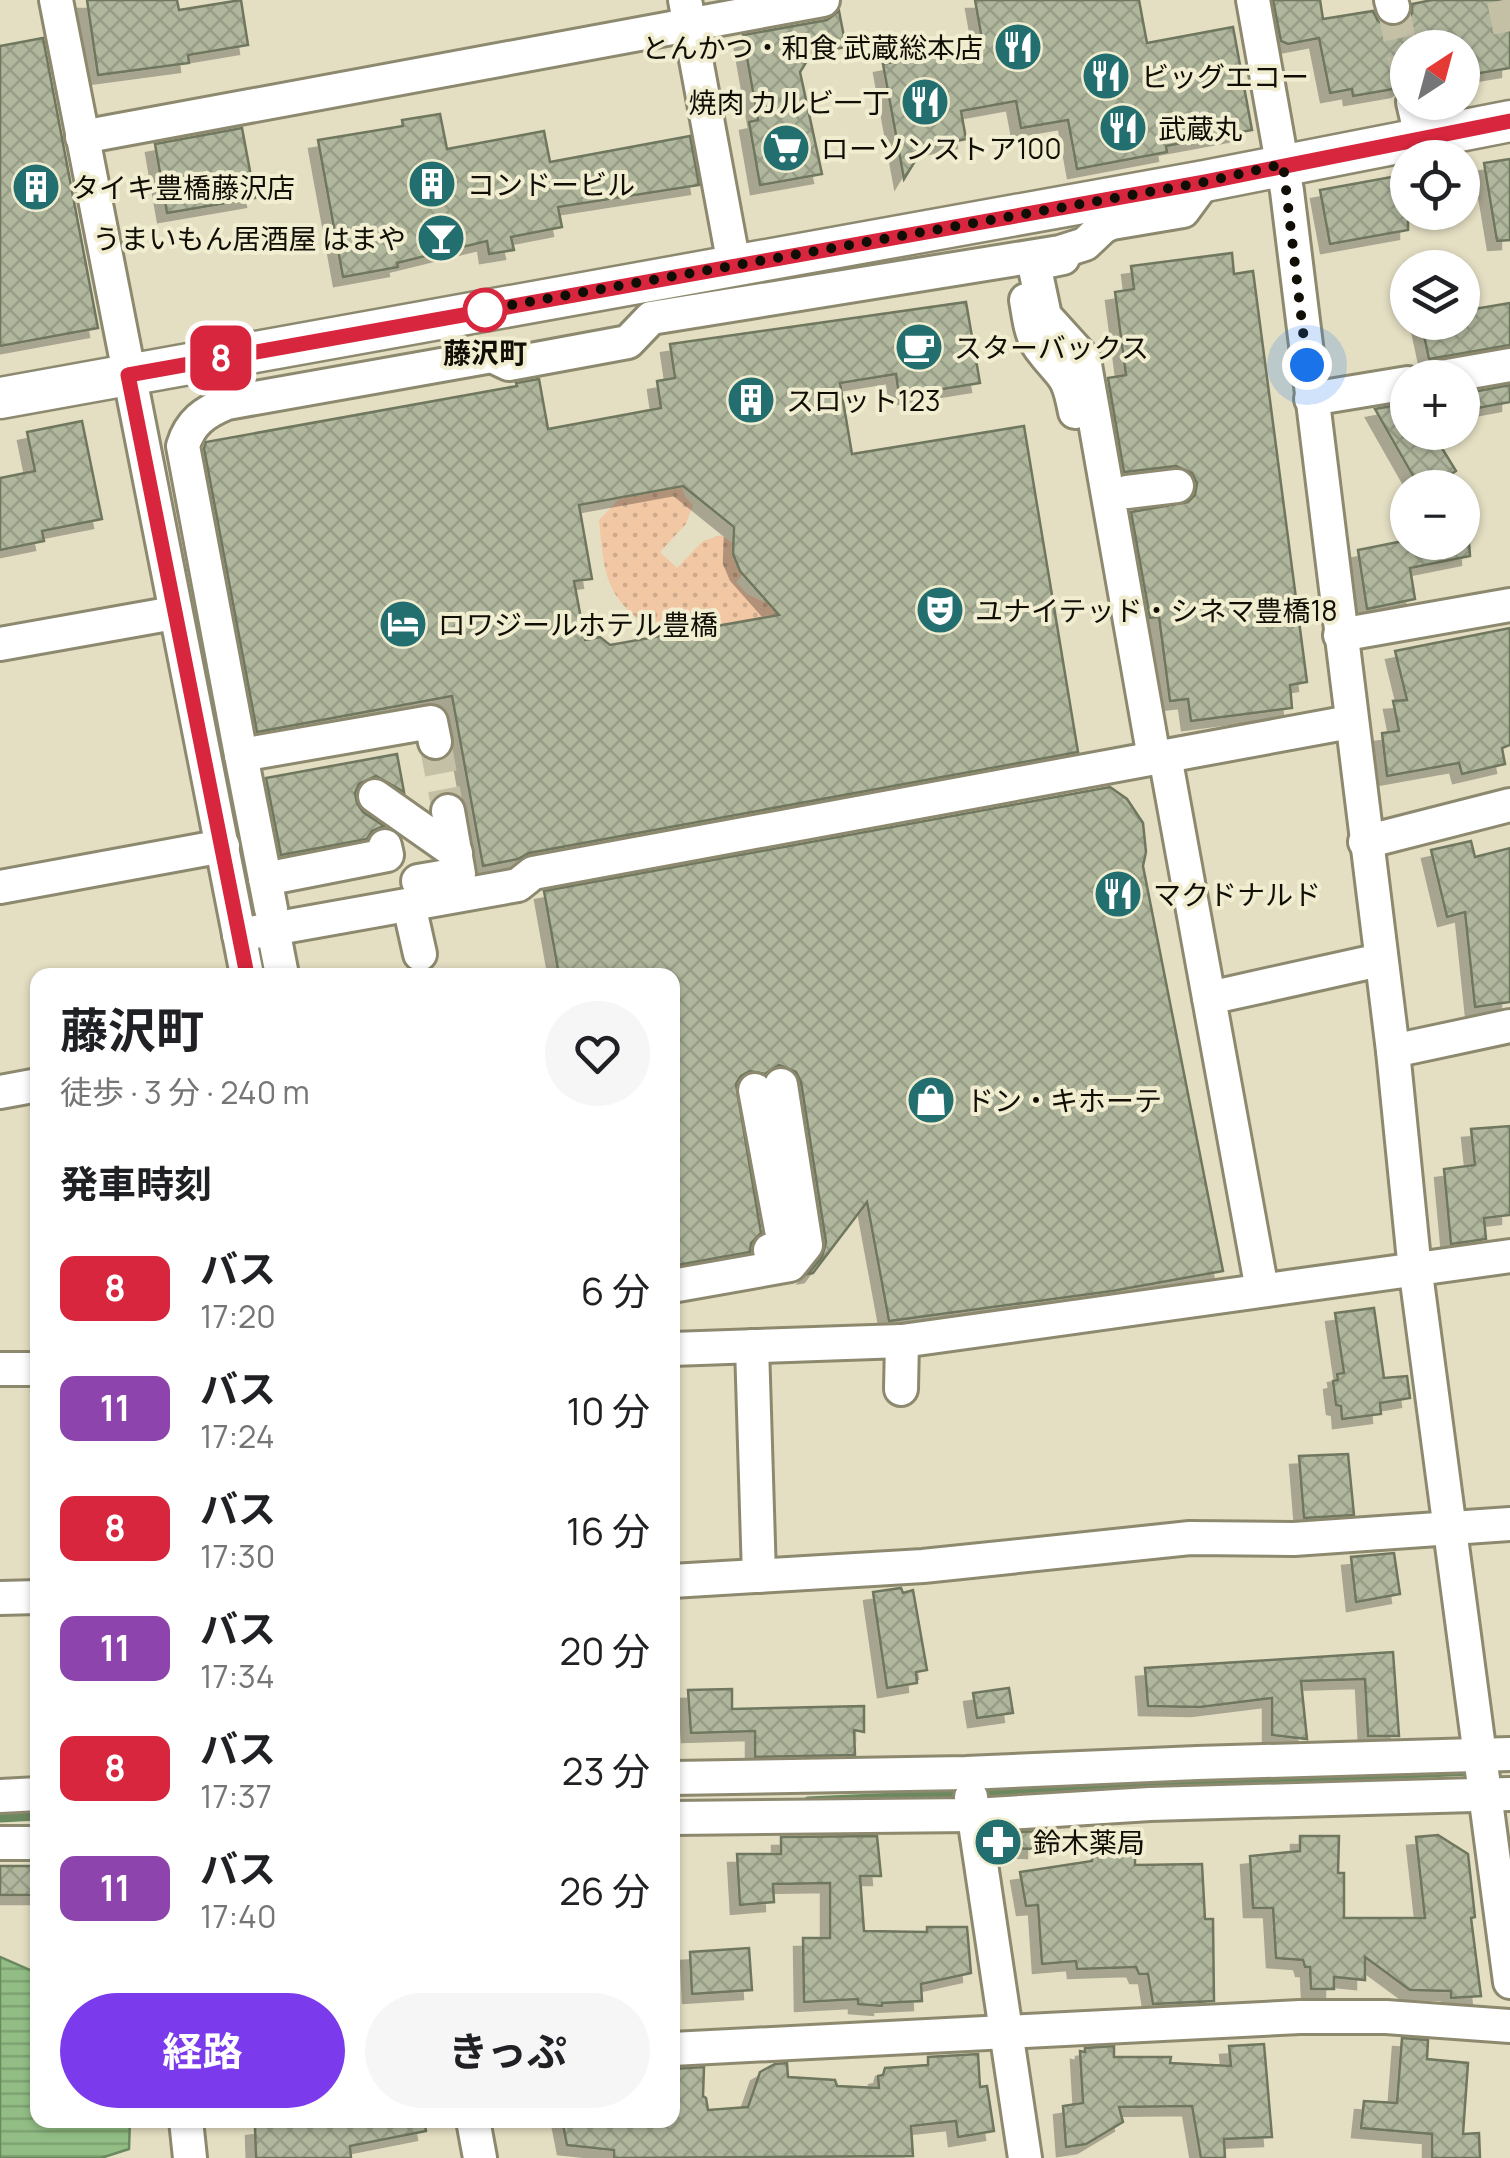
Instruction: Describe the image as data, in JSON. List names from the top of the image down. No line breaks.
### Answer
{"places":{"restaurant":["とんかつ・和食 武蔵総本店","ビッグエコー","焼肉 カルビ一丁","武蔵丸","マクドナルド"],"supermarket":["ローソンストア100"],"building":["コンドービル","タイキ豊橋藤沢店","スロット123"],"bar":["うまいもん居酒屋 はまや"],"other":["藤沢町"],"cafe":["スターバックス"],"theatre":["ユナイテッド・シネマ豊橋18"],"hotel":["ロワジールホテル豊橋"],"shop":["ドン・キホーテ"],"pharmacy":["鈴木薬局"]},"lines":["bus line 8"],"north":"top right","page":{"on_map":"8","map_buttons":["+","−"],"heading":[["藤沢町","徒歩 · 3 分 · 240 m"],"発車時刻"],"list":[{"mark":"8","name":"バス","note":"17:20","value":"6 分"},{"mark":"11","name":"バス","note":"17:24","value":"10 分"},{"mark":"8","name":"バス","note":"17:30","value":"16 分"},{"mark":"11","name":"バス","note":"17:34","value":"20 分"},{"mark":"8","name":"バス","note":"17:37","value":"23 分"},{"mark":"11","name":"バス","note":"17:40","value":"26 分"}],"buttons":["経路","きっぷ"]}}
